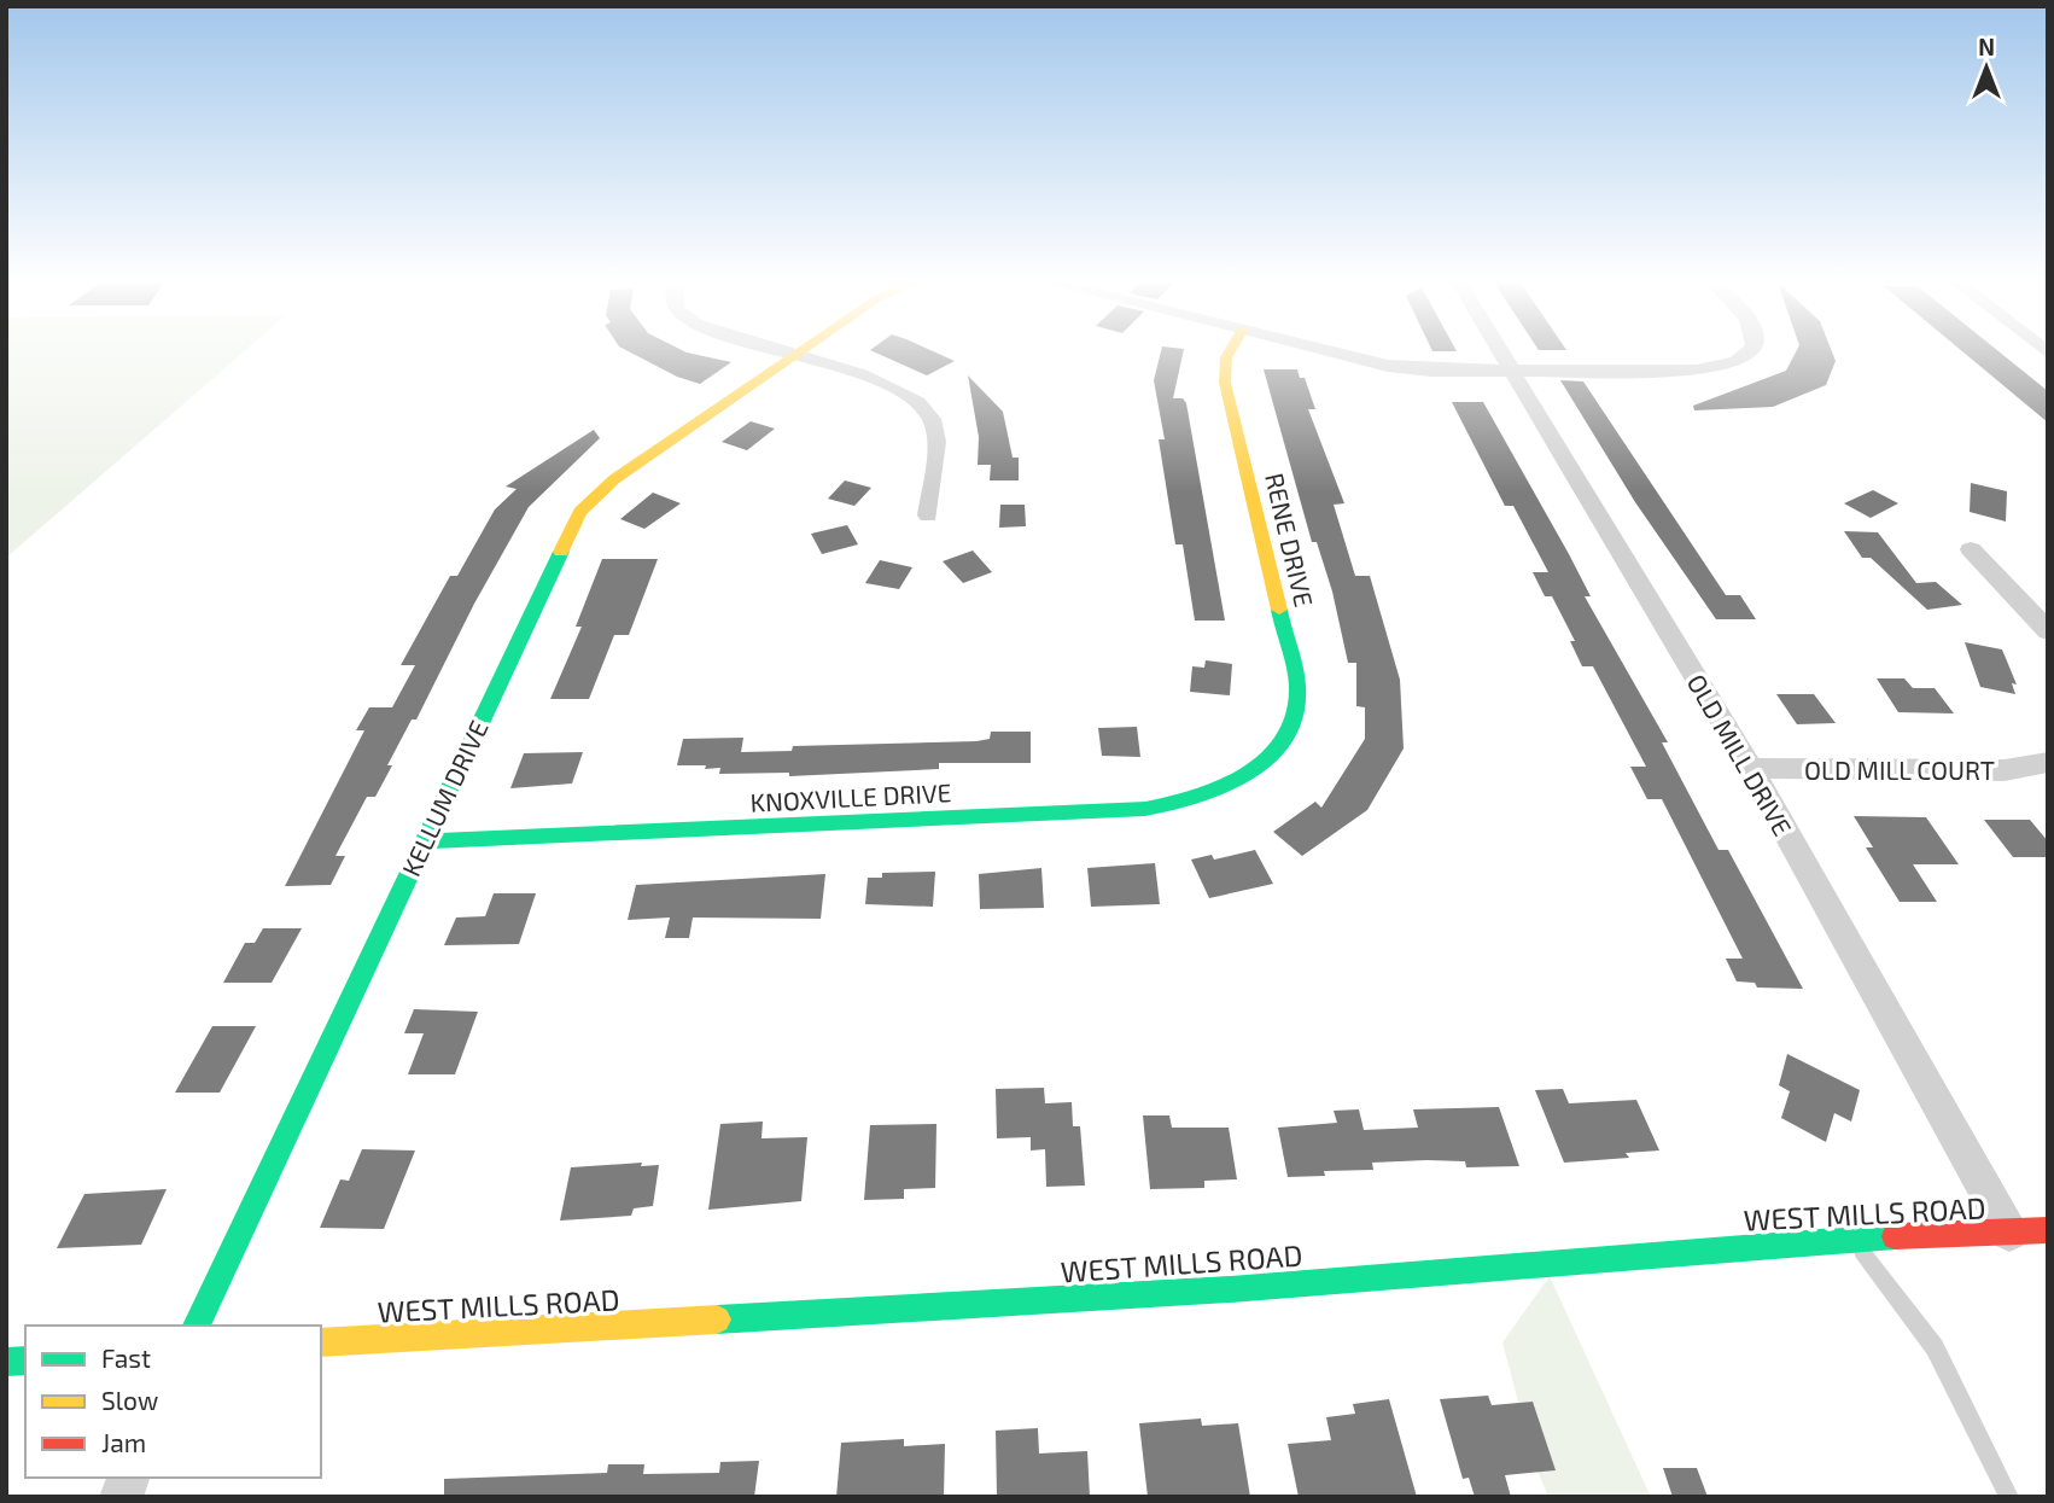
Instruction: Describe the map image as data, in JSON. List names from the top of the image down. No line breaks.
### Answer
{"streets":{"street":["RENE DRIVE","OLD MILL DRIVE","OLD MILL COURT","KNOXVILLE DRIVE","KELLUM DRIVE","WEST MILLS ROAD"]},"crossings":[["RENE DRIVE","KNOXVILLE DRIVE"],["OLD MILL DRIVE","OLD MILL COURT"],["OLD MILL DRIVE","WEST MILLS ROAD"],["KNOXVILLE DRIVE","KELLUM DRIVE"]],"legend":["Fast","Slow","Jam"],"north":"top"}
